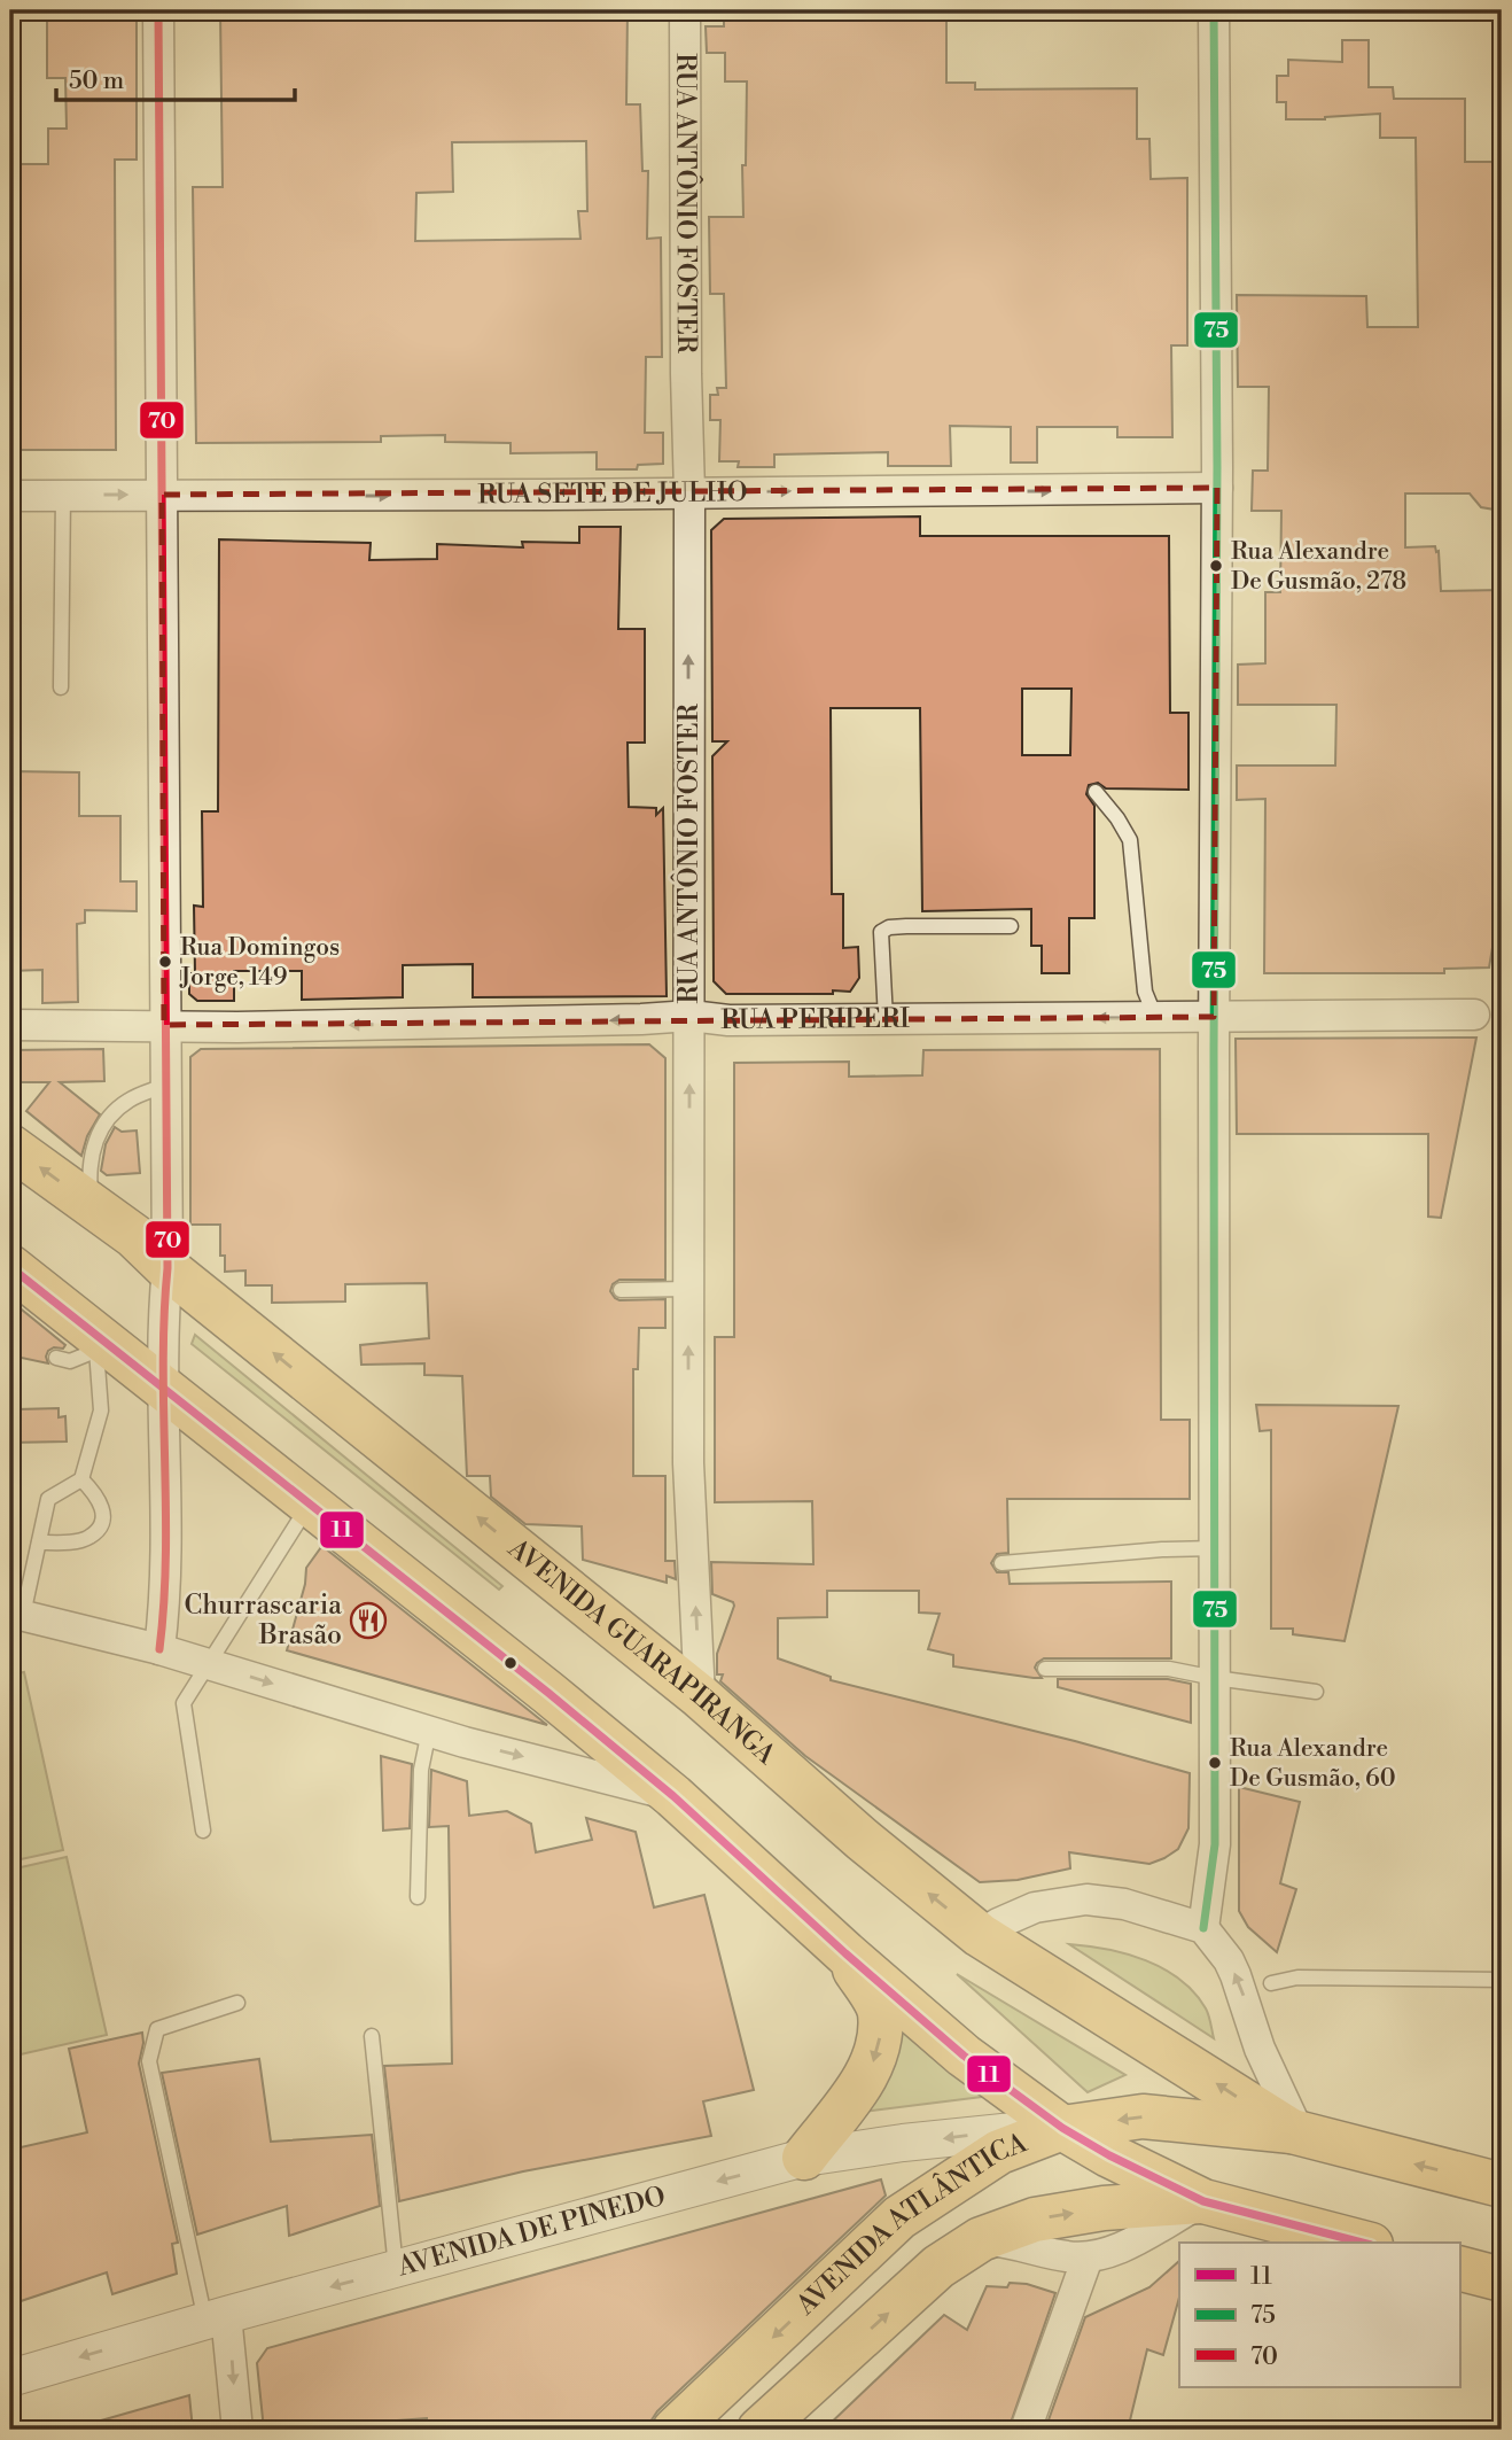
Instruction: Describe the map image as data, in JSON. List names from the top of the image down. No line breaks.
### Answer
{"streets":{"main road":["AVENIDA GUARAPIRANGA","AVENIDA ATLÂNTICA"],"street":["RUA ANTÔNIO FOSTER","RUA SETE DE JULHO","RUA PERIPERI","AVENIDA DE PINEDO"]},"crossings":[["RUA ANTÔNIO FOSTER","RUA SETE DE JULHO"],["RUA ANTÔNIO FOSTER","RUA PERIPERI"],["RUA ANTÔNIO FOSTER","AVENIDA GUARAPIRANGA"],["AVENIDA GUARAPIRANGA","AVENIDA ATLÂNTICA"],["AVENIDA ATLÂNTICA","AVENIDA DE PINEDO"]],"one_way":["RUA ANTÔNIO FOSTER","RUA SETE DE JULHO","RUA PERIPERI","AVENIDA DE PINEDO"],"places":{"other":["Rua Alexandre De Gusmão, 278","Rua Domingos Jorge, 149","Rua Alexandre De Gusmão, 60"],"restaurant":["Churrascaria Brasão"]},"lines":["transit line 75","transit line 70","transit line 11"],"legend":["11","75","70"],"scale_bar":"50 m"}
